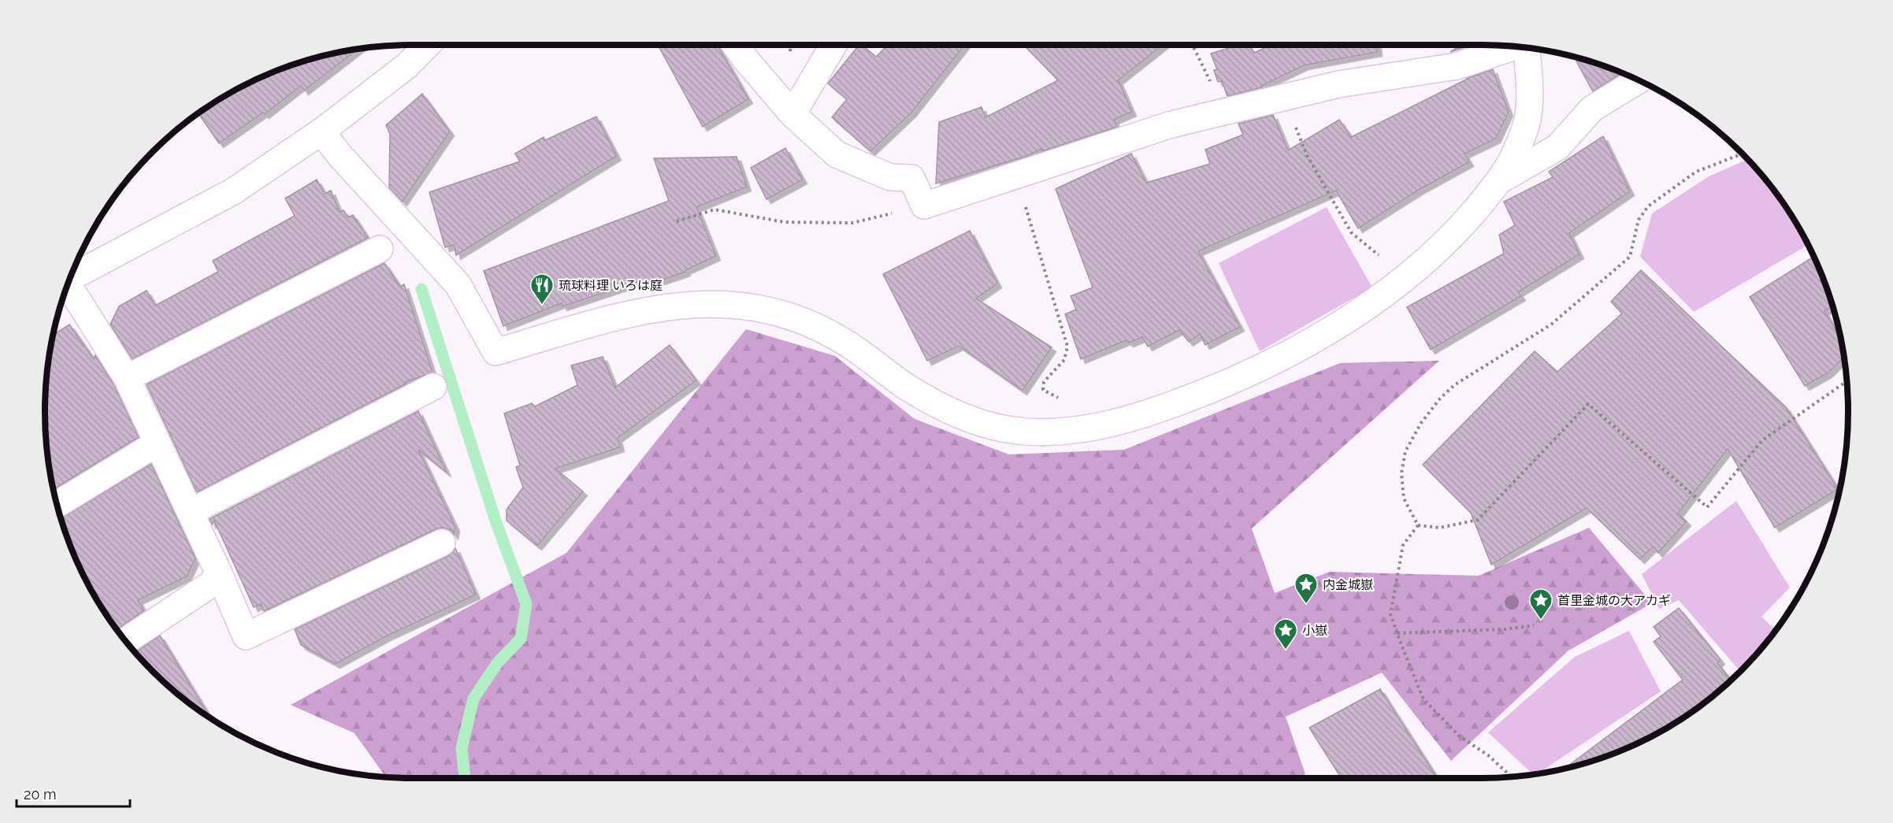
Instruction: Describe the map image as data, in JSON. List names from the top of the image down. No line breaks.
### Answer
{"places":{"restaurant":["琉球料理 いろは庭"],"place":["内金城嶽","首里金城の大アカギ","小嶽"]},"scale_bar":"20 m"}
